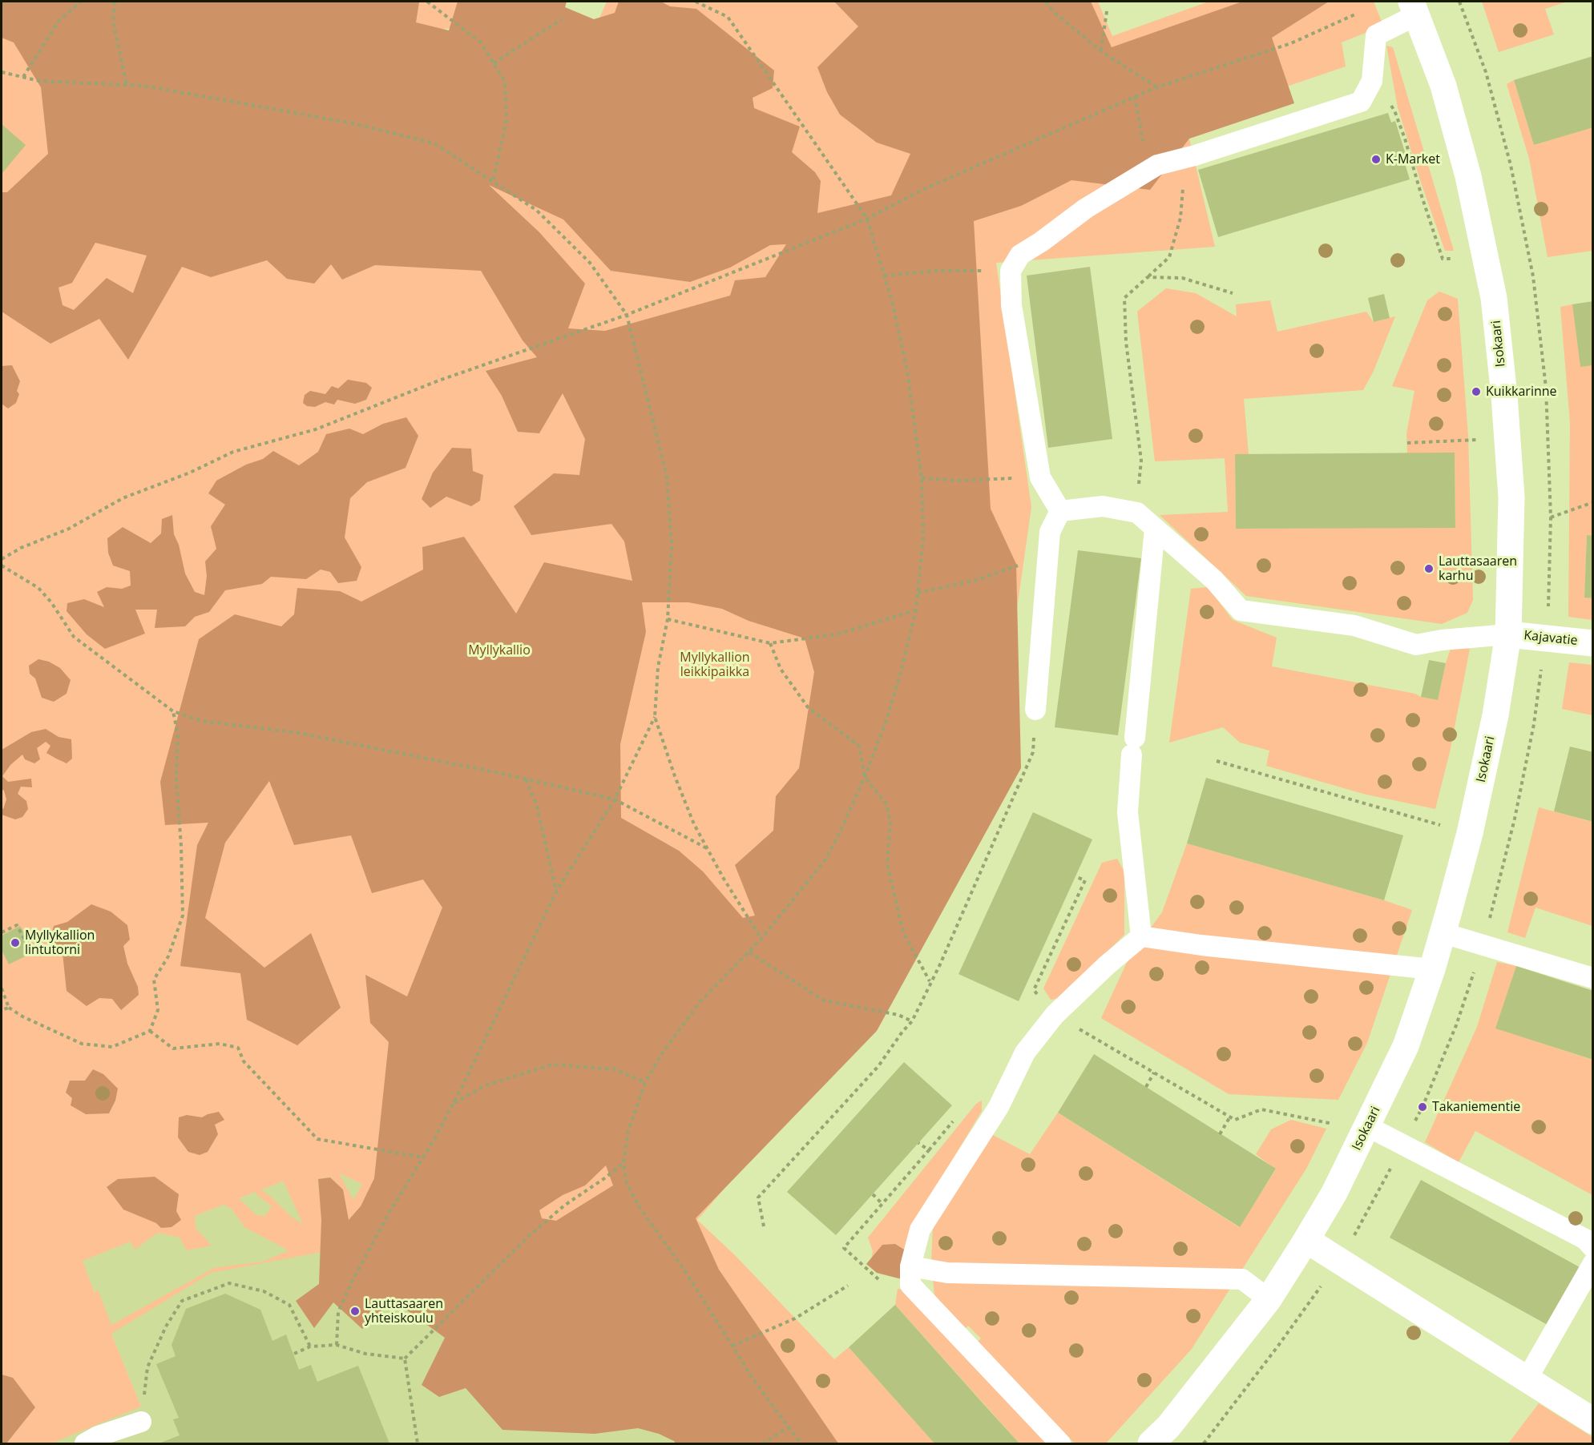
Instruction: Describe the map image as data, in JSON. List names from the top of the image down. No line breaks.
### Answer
{"streets":{"street":["Isokaari","Kajavatie"]},"crossings":[["Isokaari","Kajavatie"]],"parks":["Myllykallio","Myllykallion leikkipaikka"],"places":["K-Market","Kuikkarinne","Lauttasaaren karhu","Myllykallion lintutorni","Takaniementie","Lauttasaaren yhteiskoulu"]}
